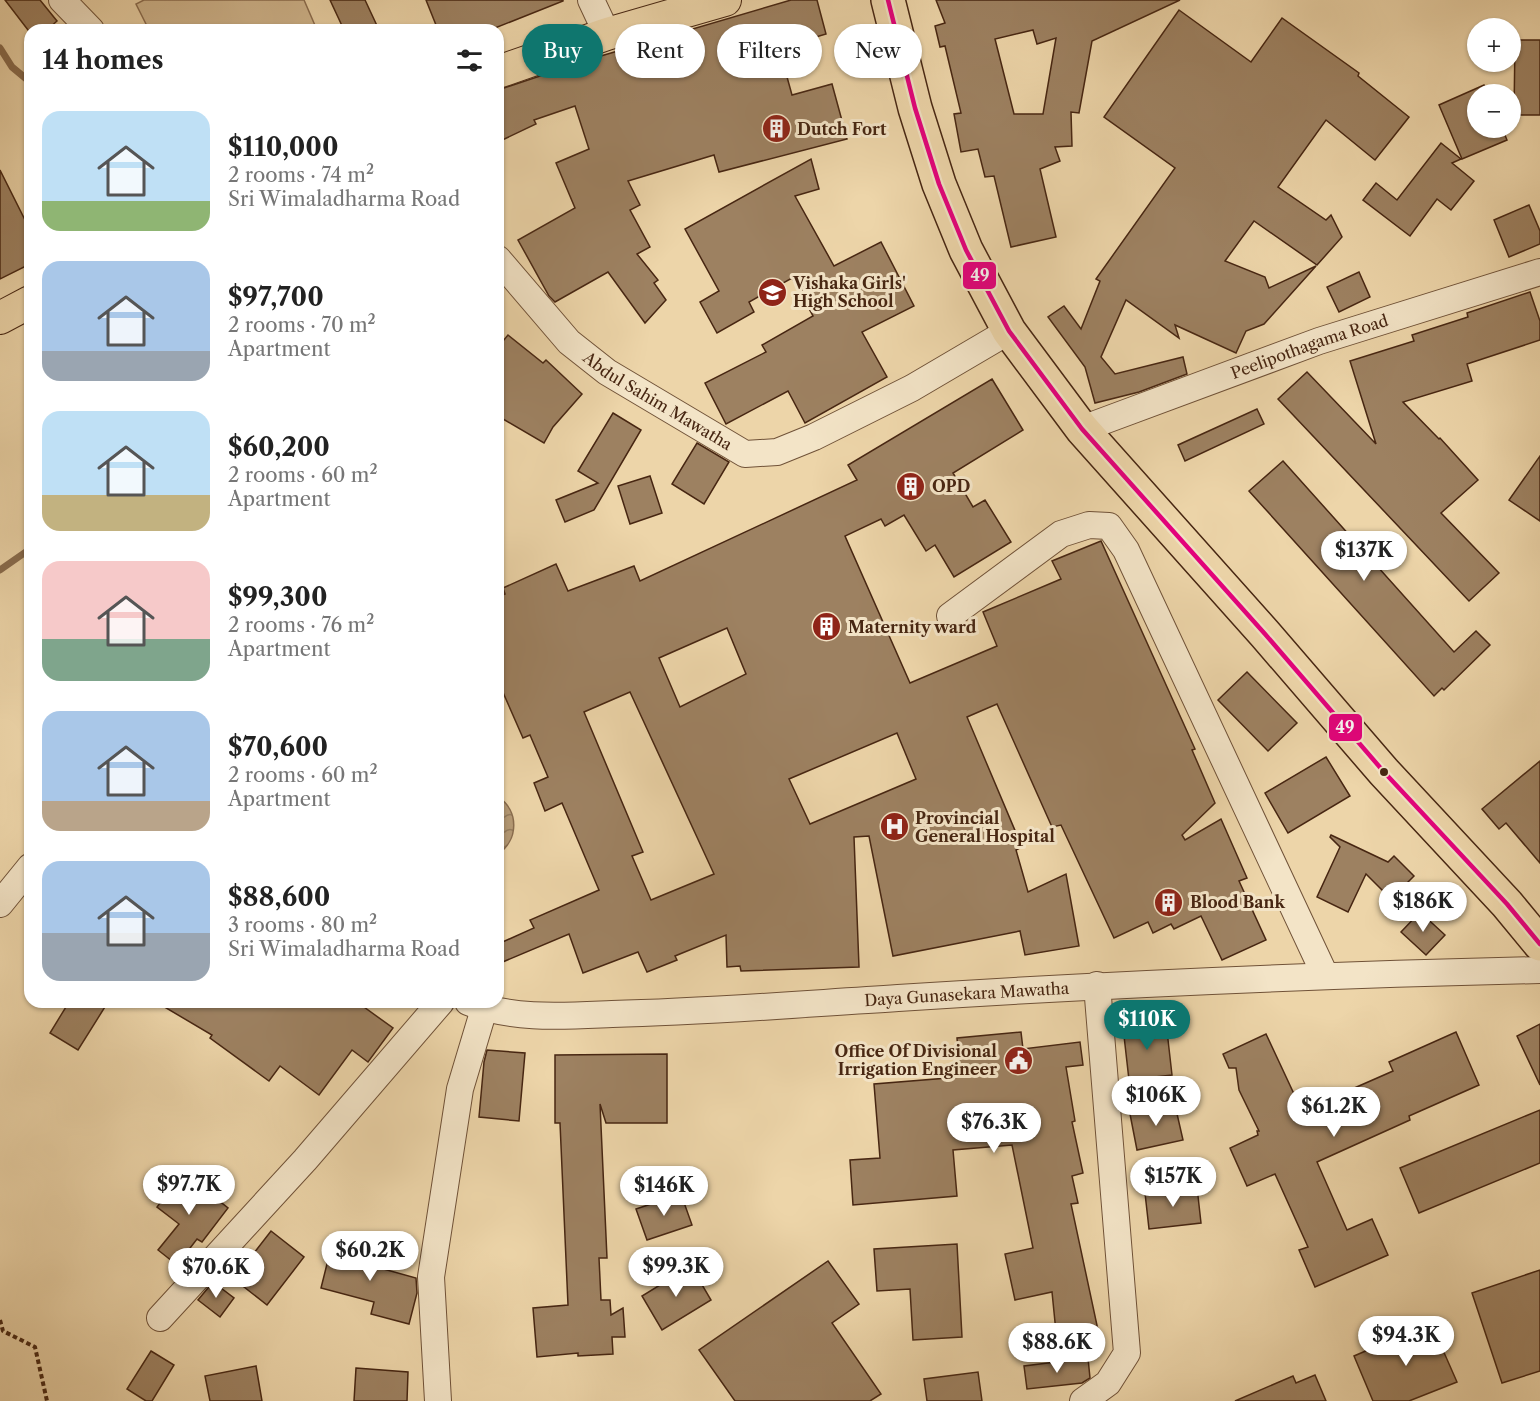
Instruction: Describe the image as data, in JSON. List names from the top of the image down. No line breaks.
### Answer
{"streets":{"street":["Peelipothagama Road","Abdul Sahim Mawatha","Daya Gunasekara Mawatha"]},"places":{"building":["Dutch Fort","OPD","Maternity ward","Blood Bank"],"school or university":["Vishaka Girls' High School"],"hospital":["Provincial General Hospital"],"public building":["Office Of Divisional Irrigation Engineer"]},"lines":["transit line 49"],"page":{"map_buttons":["+","−"],"chip":["Buy","Rent","Filters","New"],"heading":"14 homes","list":[{"name":"$110,000","note":"2 rooms · 74 m² · Sri Wimaladharma Road"},{"name":"$97,700","note":"2 rooms · 70 m² · Apartment"},{"name":"$60,200","note":"2 rooms · 60 m² · Apartment"},{"name":"$99,300","note":"2 rooms · 76 m² · Apartment"},{"name":"$70,600","note":"2 rooms · 60 m² · Apartment"},{"name":"$88,600","note":"3 rooms · 80 m² · Sri Wimaladharma Road"}],"price":["$137K","$186K","$110K","$106K","$61.2K","$76.3K","$157K","$97.7K","$146K","$60.2K","$99.3K","$70.6K","$94.3K","$88.6K"]}}
